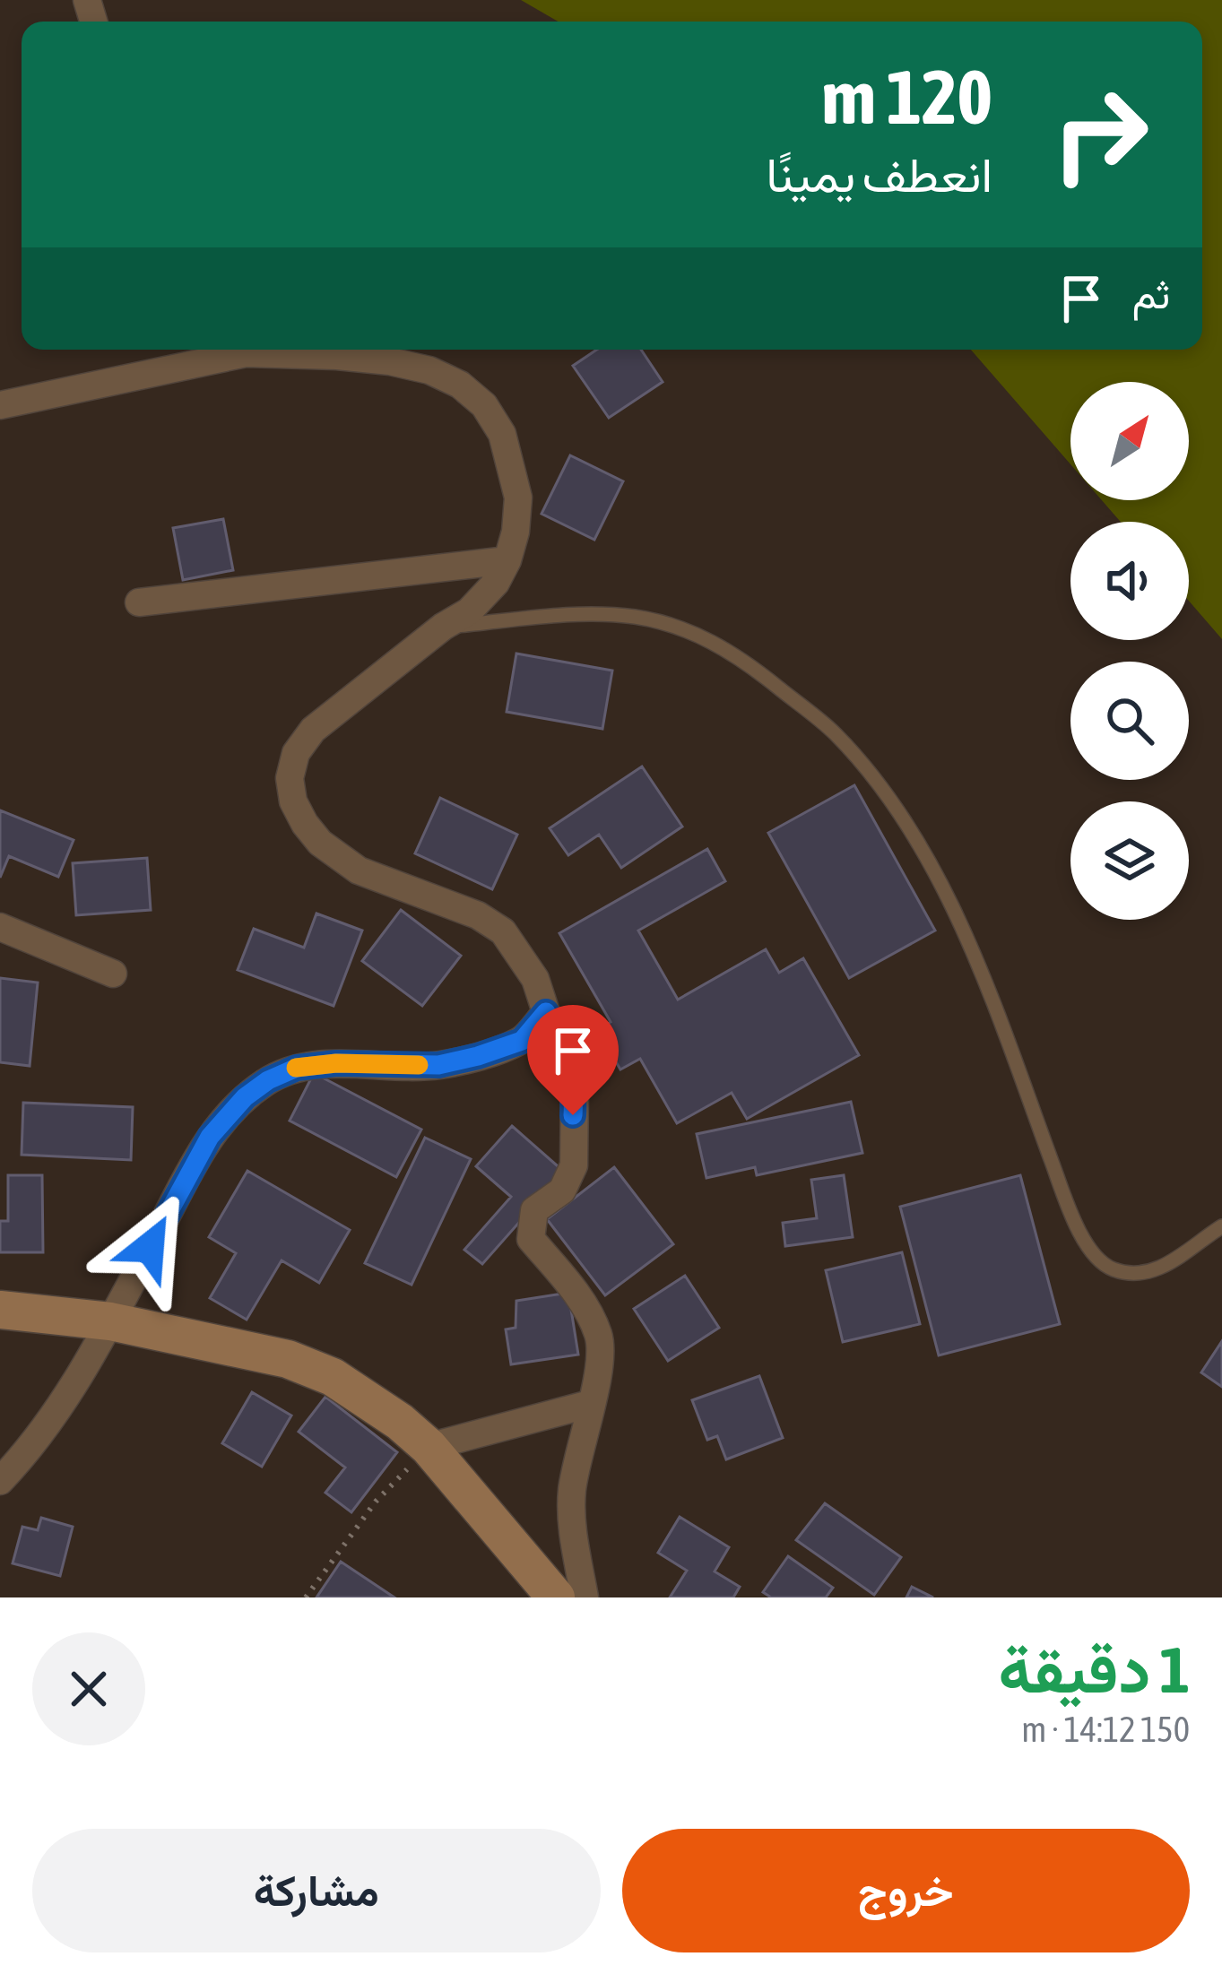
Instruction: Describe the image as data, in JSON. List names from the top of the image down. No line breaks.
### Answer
{"north":"top right","page":{"turn":["120 m","انعطف يمينًا"],"then":"ثم","heading":["1 دقيقة","150 m · 14:12"],"buttons":["خروج","مشاركة"]}}
